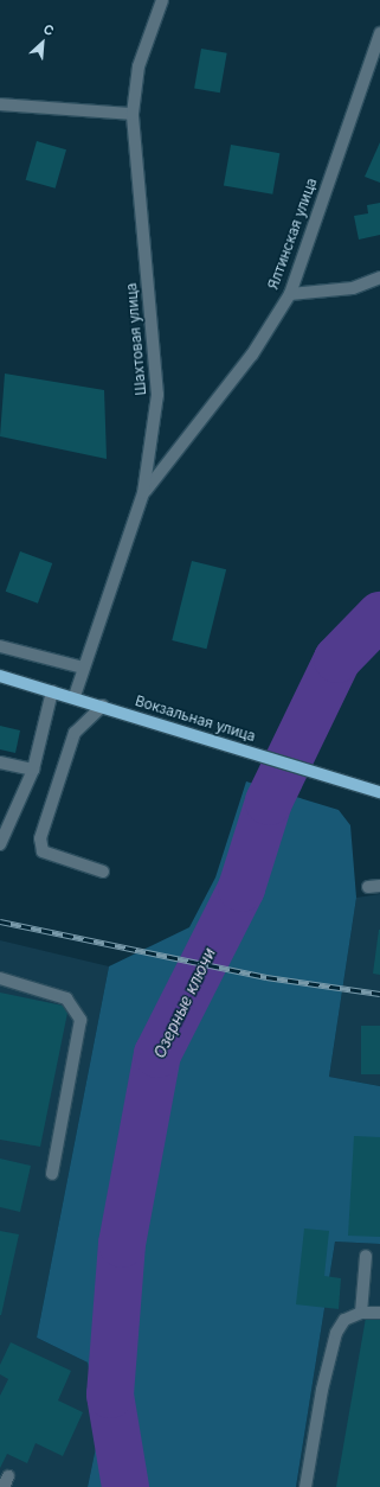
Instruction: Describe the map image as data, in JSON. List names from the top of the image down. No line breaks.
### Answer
{"streets":{"main road":["Вокзальная улица"],"street":["Ялтинская улица","Шахтовая улица"]},"crossings":[["Ялтинская улица","Шахтовая улица"],["Шахтовая улица","Вокзальная улица"]],"water":["Озерные ключи"],"north":"top right"}
